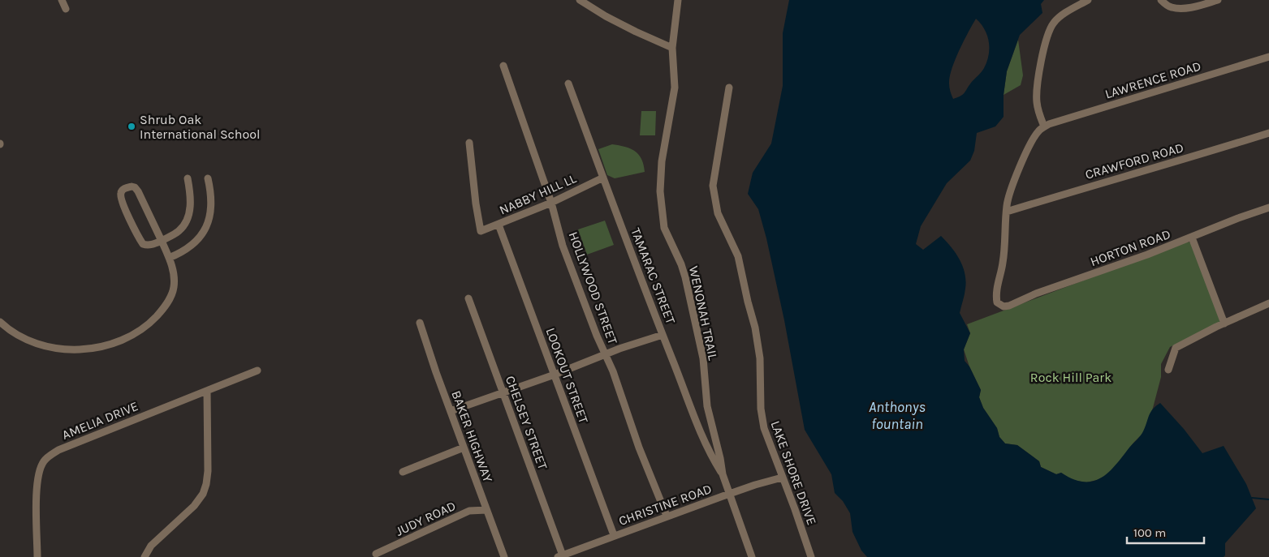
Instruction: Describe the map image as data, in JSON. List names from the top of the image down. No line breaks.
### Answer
{"streets":{"street":["LAWRENCE ROAD","CRAWFORD ROAD","NABBY HILL LL","HORTON ROAD","TAMARAC STREET","HOLLYWOOD STREET","WENONAH TRAIL","LOOKOUT STREET","AMELIA DRIVE","CHELSEY STREET","BAKER HIGHWAY","LAKE SHORE DRIVE","CHRISTINE ROAD","JUDY ROAD"]},"crossings":[["CRAWFORD ROAD","HORTON ROAD"],["NABBY HILL LL","TAMARAC STREET"],["NABBY HILL LL","HOLLYWOOD STREET"],["NABBY HILL LL","LOOKOUT STREET"],["TAMARAC STREET","WENONAH TRAIL"],["HOLLYWOOD STREET","CHRISTINE ROAD"],["WENONAH TRAIL","CHRISTINE ROAD"],["LOOKOUT STREET","CHRISTINE ROAD"],["CHELSEY STREET","CHRISTINE ROAD"],["BAKER HIGHWAY","JUDY ROAD"],["LAKE SHORE DRIVE","CHRISTINE ROAD"]],"water":["Anthonys fountain"],"parks":["Rock Hill Park"],"places":["Shrub Oak International School"],"scale_bar":"100 m"}
